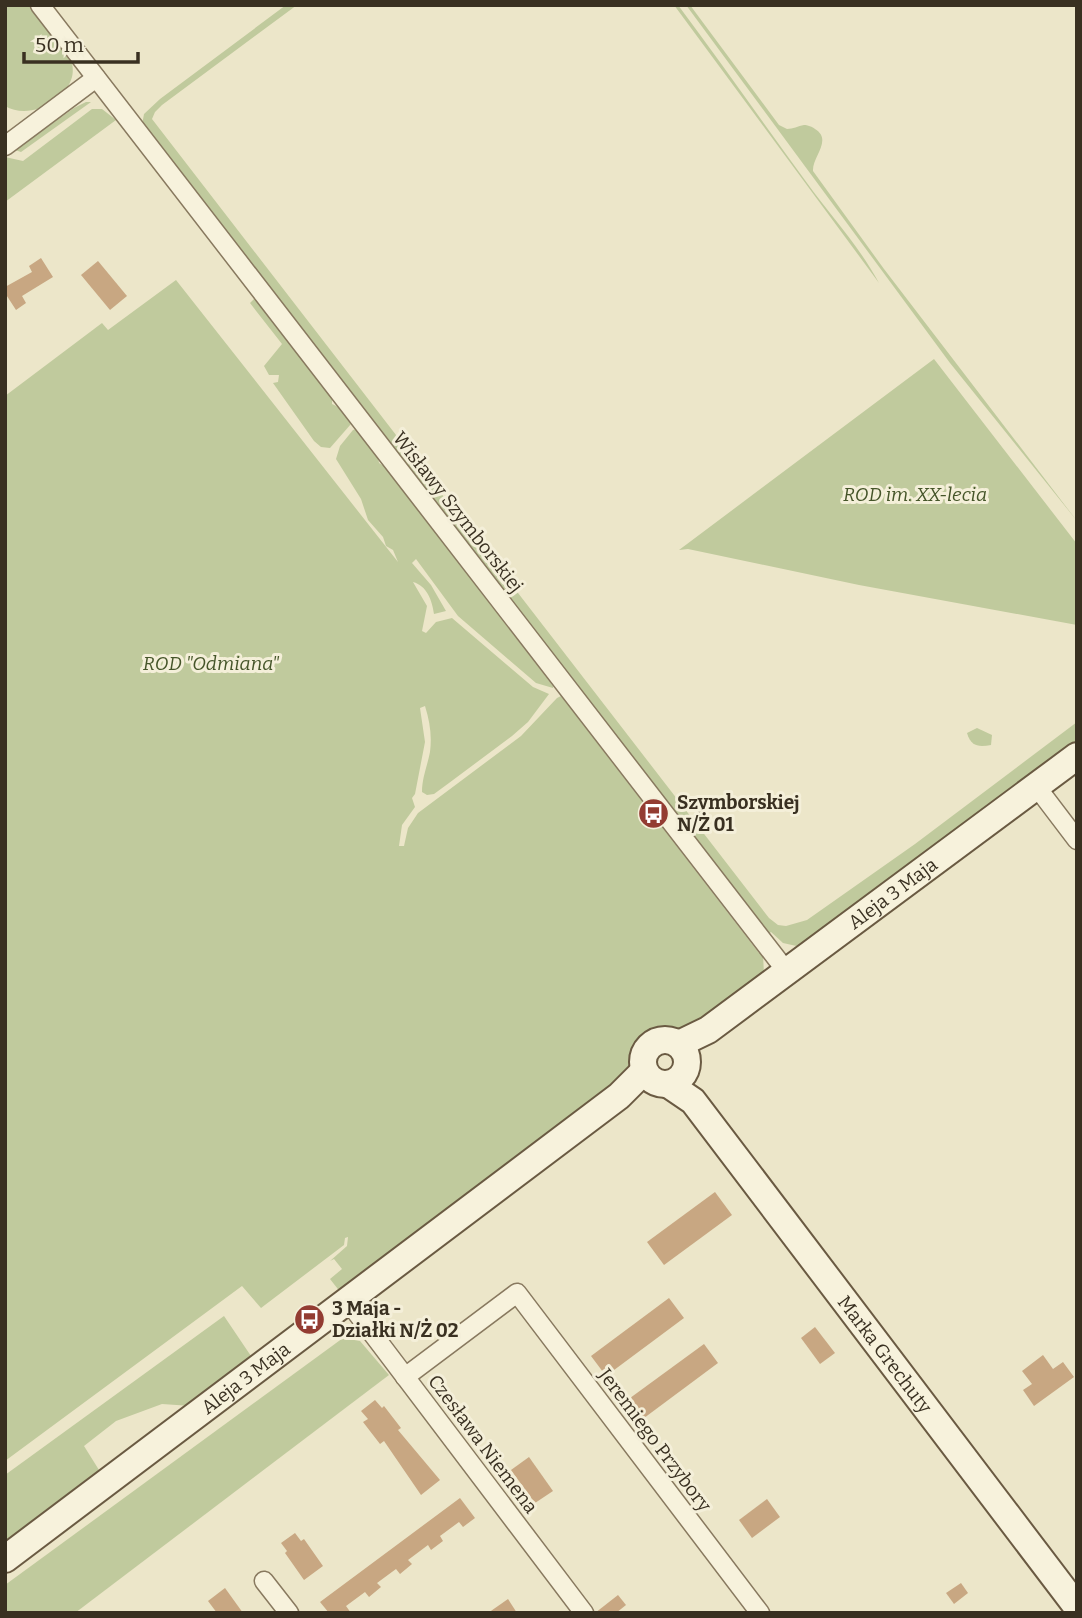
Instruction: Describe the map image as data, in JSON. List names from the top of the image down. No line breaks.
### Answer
{"streets":{"street":["Wisławy Szymborskiej","Aleja 3 Maja","Marka Grechuty","Jeremiego Przybory","Czesława Niemena"]},"crossings":[["Wisławy Szymborskiej","Aleja 3 Maja"],["Aleja 3 Maja","Marka Grechuty"],["Aleja 3 Maja","Czesława Niemena"],["Jeremiego Przybory","Czesława Niemena"]],"parks":["ROD im. XX-lecia","ROD \"Odmiana\""],"places":{"bus stop":["Szymborskiej N/Ż 01","3 Maja - Działki N/Ż 02"]},"scale_bar":"50 m"}
